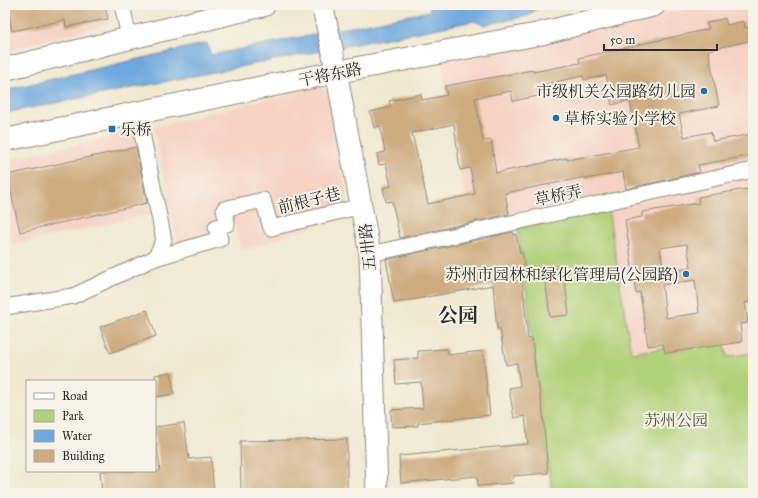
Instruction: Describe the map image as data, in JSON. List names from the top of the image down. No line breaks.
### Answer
{"streets":{"main road":["干将东路"],"street":["草桥弄","前根子巷","五卅路"]},"crossings":[["干将东路","五卅路"],["草桥弄","五卅路"],["前根子巷","五卅路"]],"districts":["公园"],"parks":["苏州公园"],"places":{"other":["市级机关公园路幼儿园","草桥实验小学校","苏州市园林和绿化管理局(公园路)"],"transit":["乐桥"]},"legend":["Road","Park","Water","Building"],"scale_bar":"50 m"}
